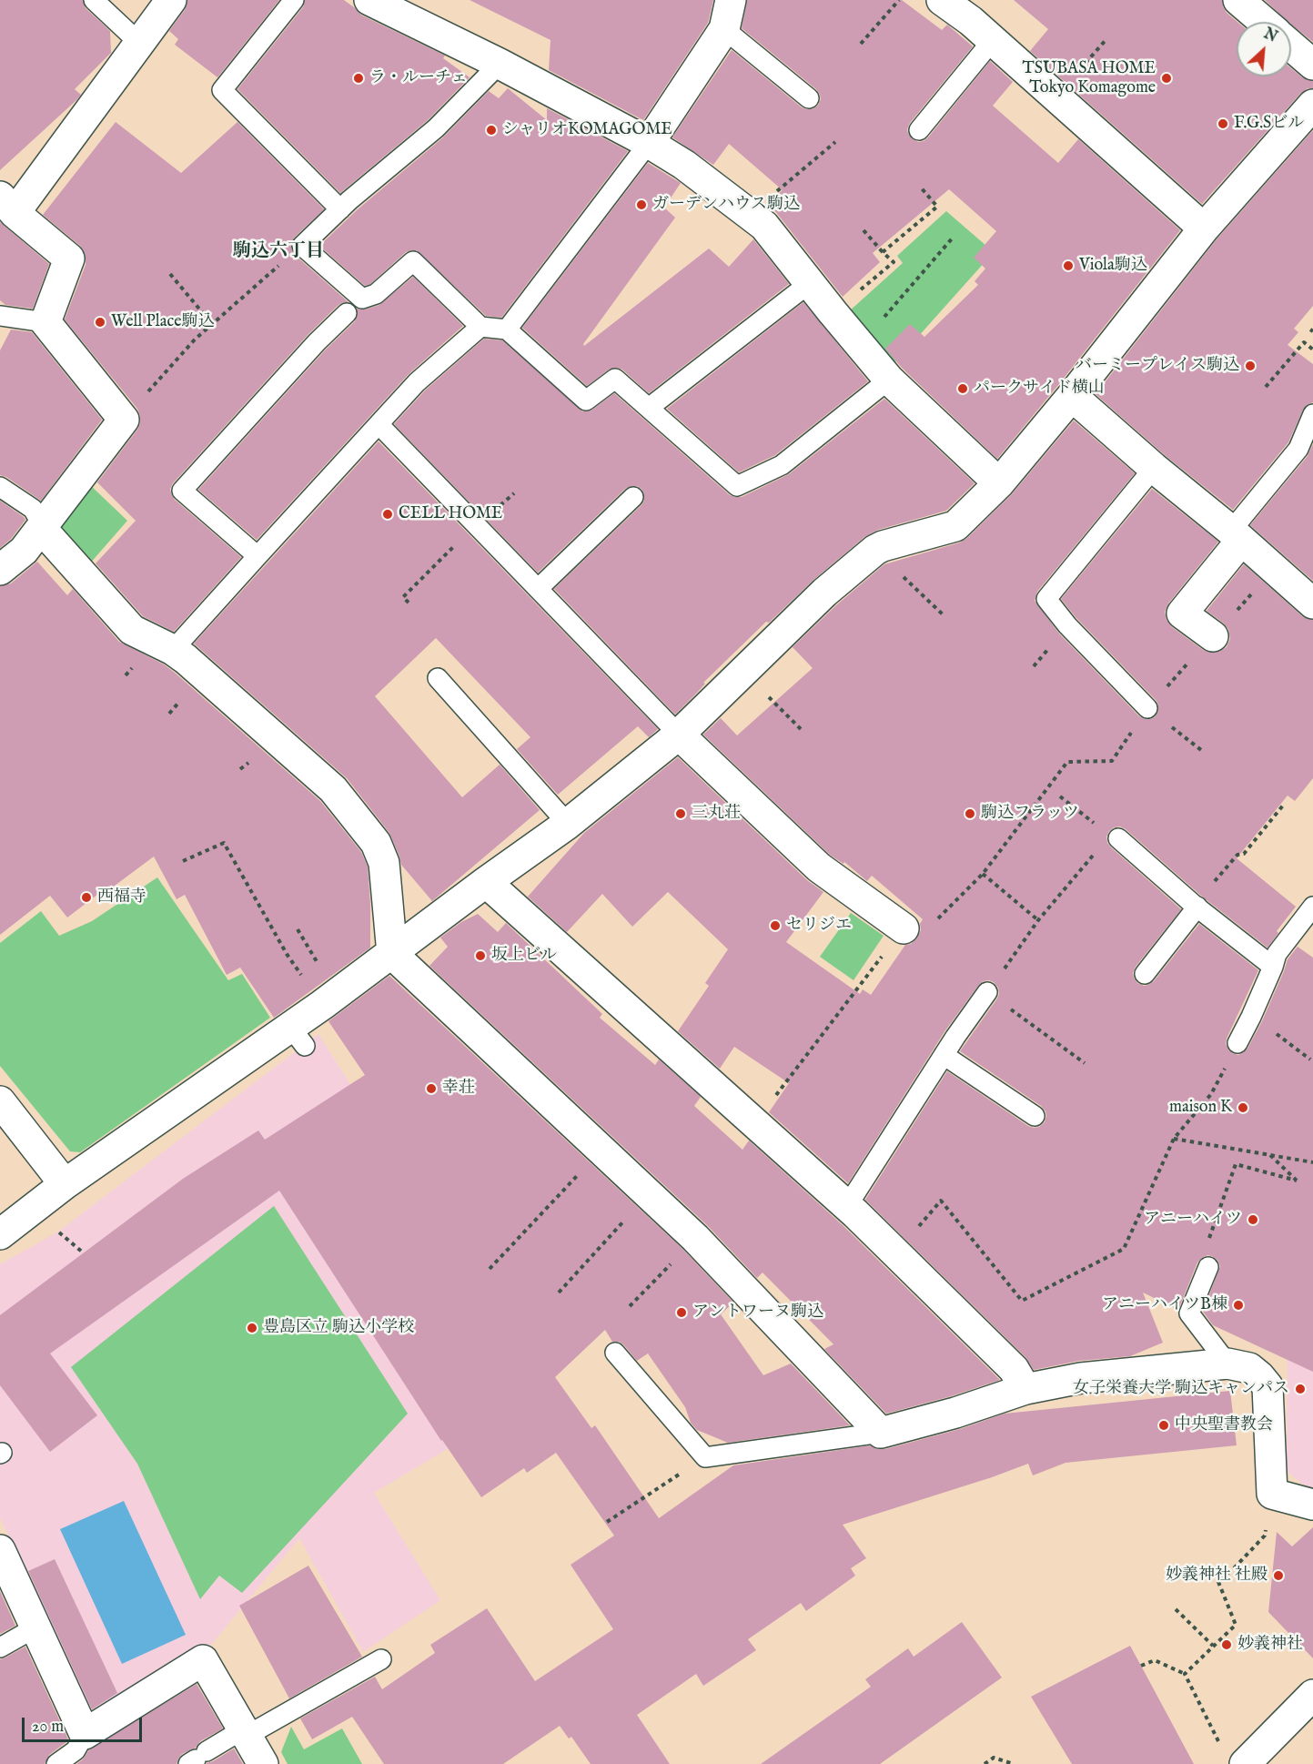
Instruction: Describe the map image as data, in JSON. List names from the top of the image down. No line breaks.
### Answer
{"districts":["駒込六丁目"],"places":["ラ・ルーチェ","TSUBASA HOME Tokyo Komagome","F.G.Sビル","シャリオKOMAGOME","ガーデンハウス駒込","Viola駒込","Well Place駒込","バーミープレイス駒込","パークサイド横山","CELL HOME","三丸荘","駒込フラッツ","西福寺","セリジエ","坂上ビル","幸荘","maison K","アニーハイツ","アニーハイツB棟","アントワーヌ駒込","豊島区立 駒込小学校","女子栄養大学 駒込キャンパス","中央聖書教会","妙義神社 社殿","妙義神社"],"scale_bar":"20 m","north":"top right"}
